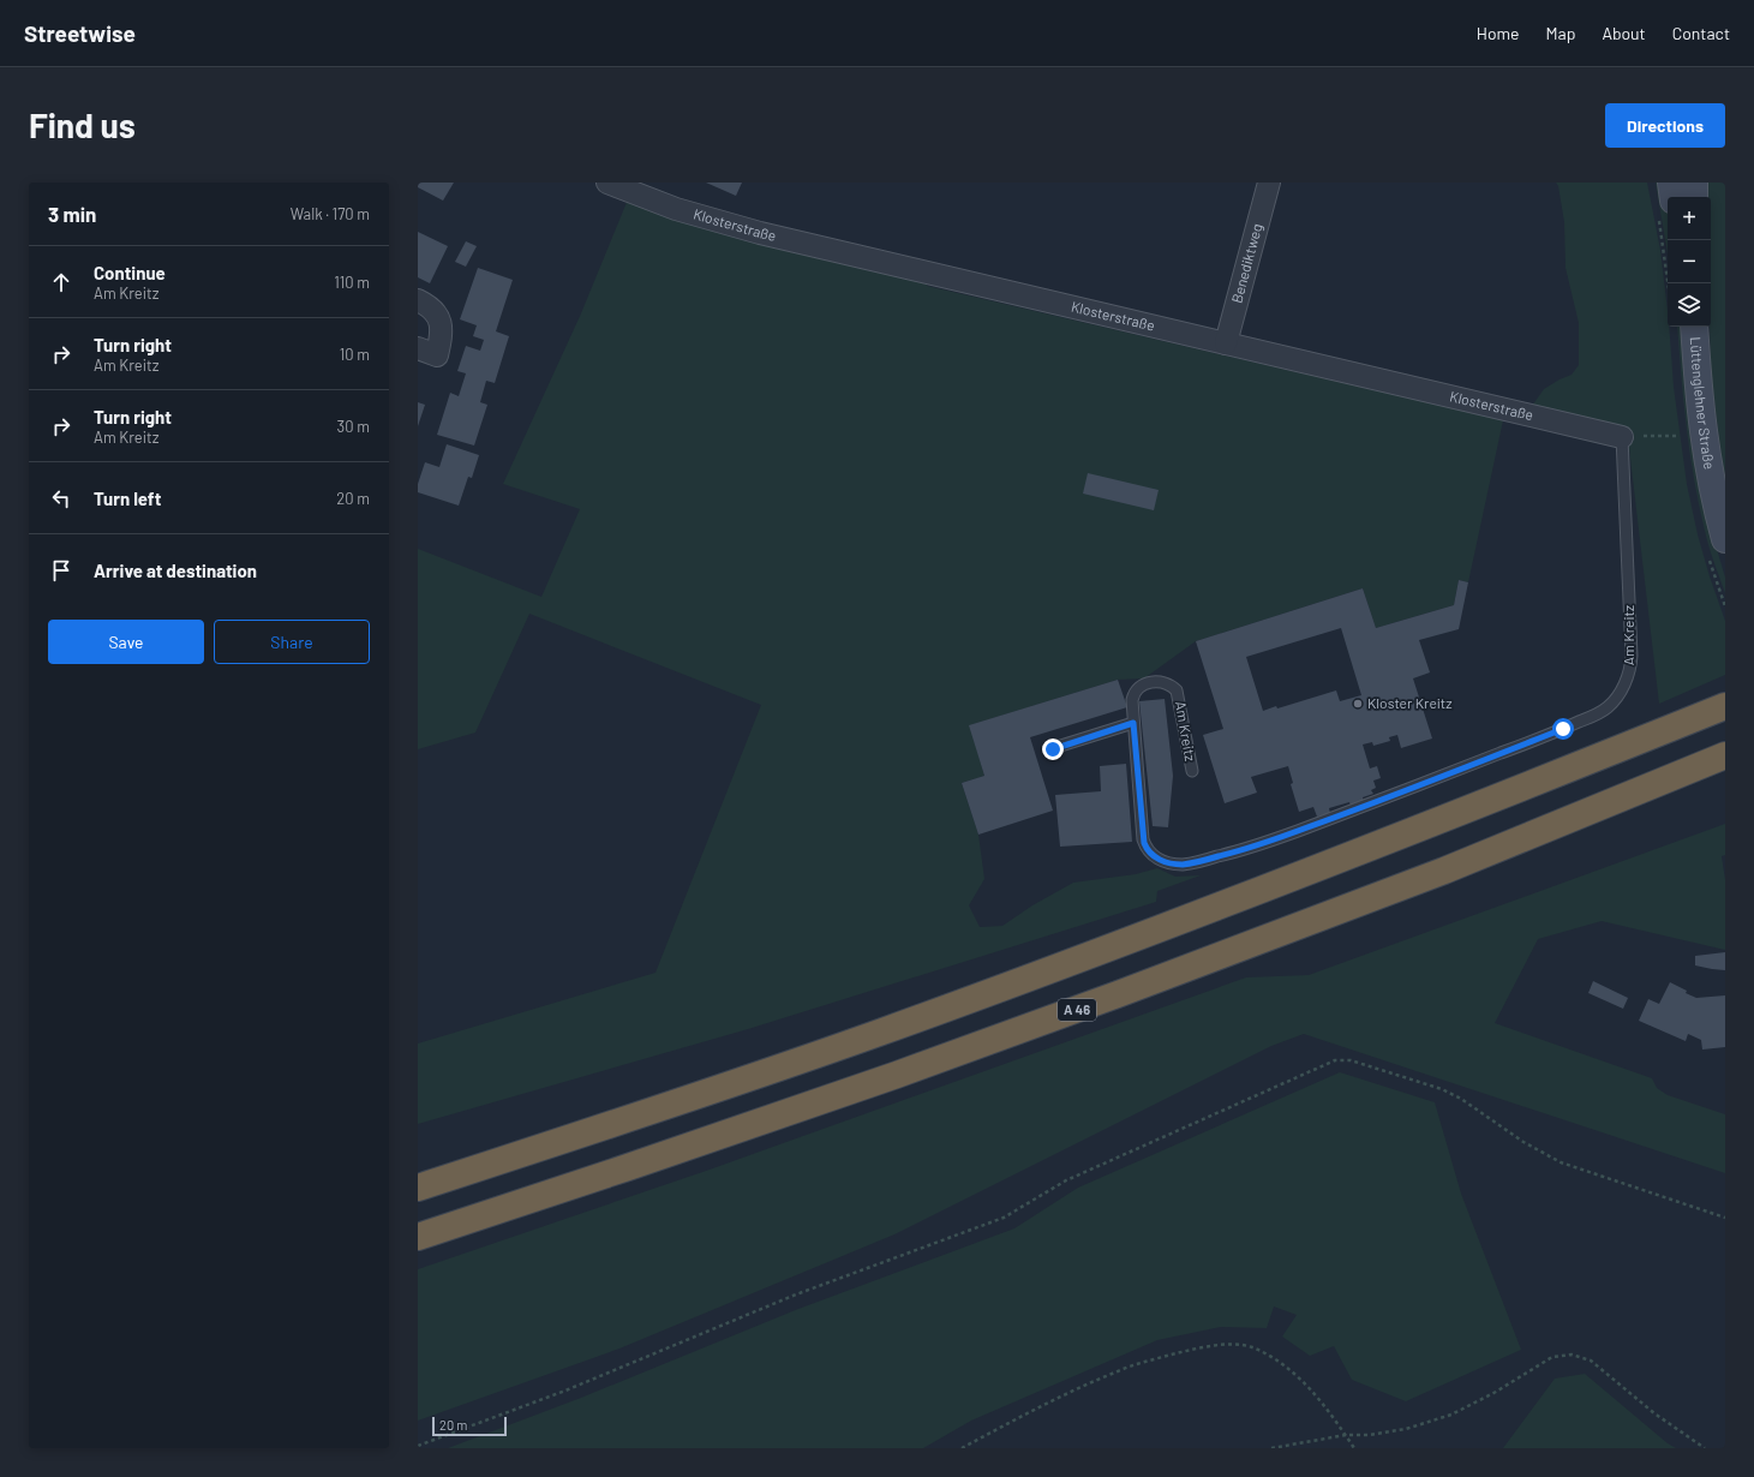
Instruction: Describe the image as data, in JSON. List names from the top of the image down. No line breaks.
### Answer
{"streets":{"highway":["A 46"],"main road":["Lüttenglehner Straße"],"street":["Klosterstraße","Benediktweg"],"lane":["Am Kreitz"]},"crossings":[["Klosterstraße","Benediktweg"],["Klosterstraße","Am Kreitz"]],"places":["Kloster Kreitz"],"scale_bar":"20 m","page":{"header":"Streetwise","nav":["Home","Map","About","Contact"],"buttons":["Directions",["Save","Share"]],"title":"Find us","heading":["3 min","Walk · 170 m"],"map_buttons":["+","−"],"list":[["Continue","Am Kreitz","110 m"],["Turn right","Am Kreitz","10 m"],["Turn right","Am Kreitz","30 m"],["Turn left","20 m"],"Arrive at destination"],"scale":"20 m"}}
